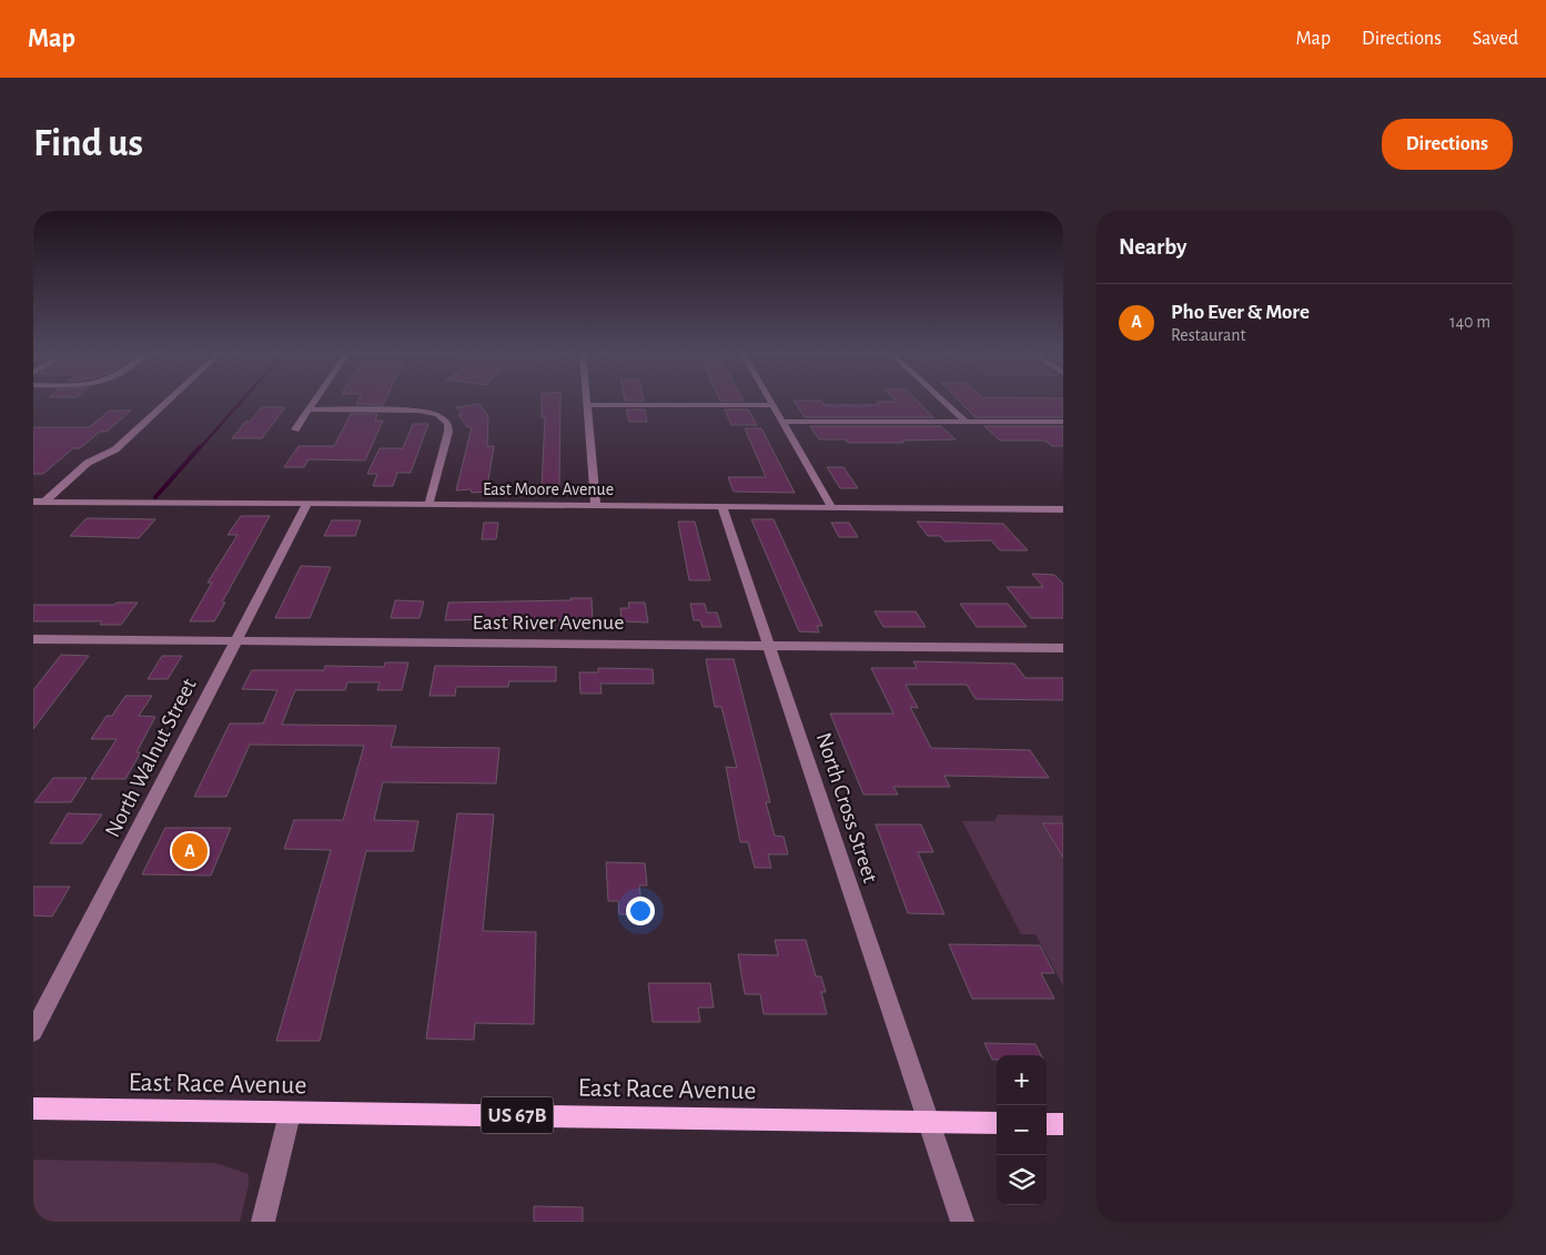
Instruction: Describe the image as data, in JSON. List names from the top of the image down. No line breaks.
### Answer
{"streets":{"main road":["East Race Avenue","US 67B"],"street":["East Moore Avenue","East River Avenue","North Walnut Street","North Cross Street"]},"crossings":[["East Moore Avenue","North Walnut Street"],["East Moore Avenue","North Cross Street"],["East River Avenue","North Walnut Street"],["East River Avenue","North Cross Street"],["North Cross Street","East Race Avenue"]],"page":{"header":"Map","nav":["Map","Directions","Saved"],"buttons":"Directions","title":"Find us","heading":"Nearby","list":[{"mark":"A","name":"Pho Ever & More","note":"Restaurant","value":"140 m"}],"pins":"A","map_buttons":["+","−"]}}
